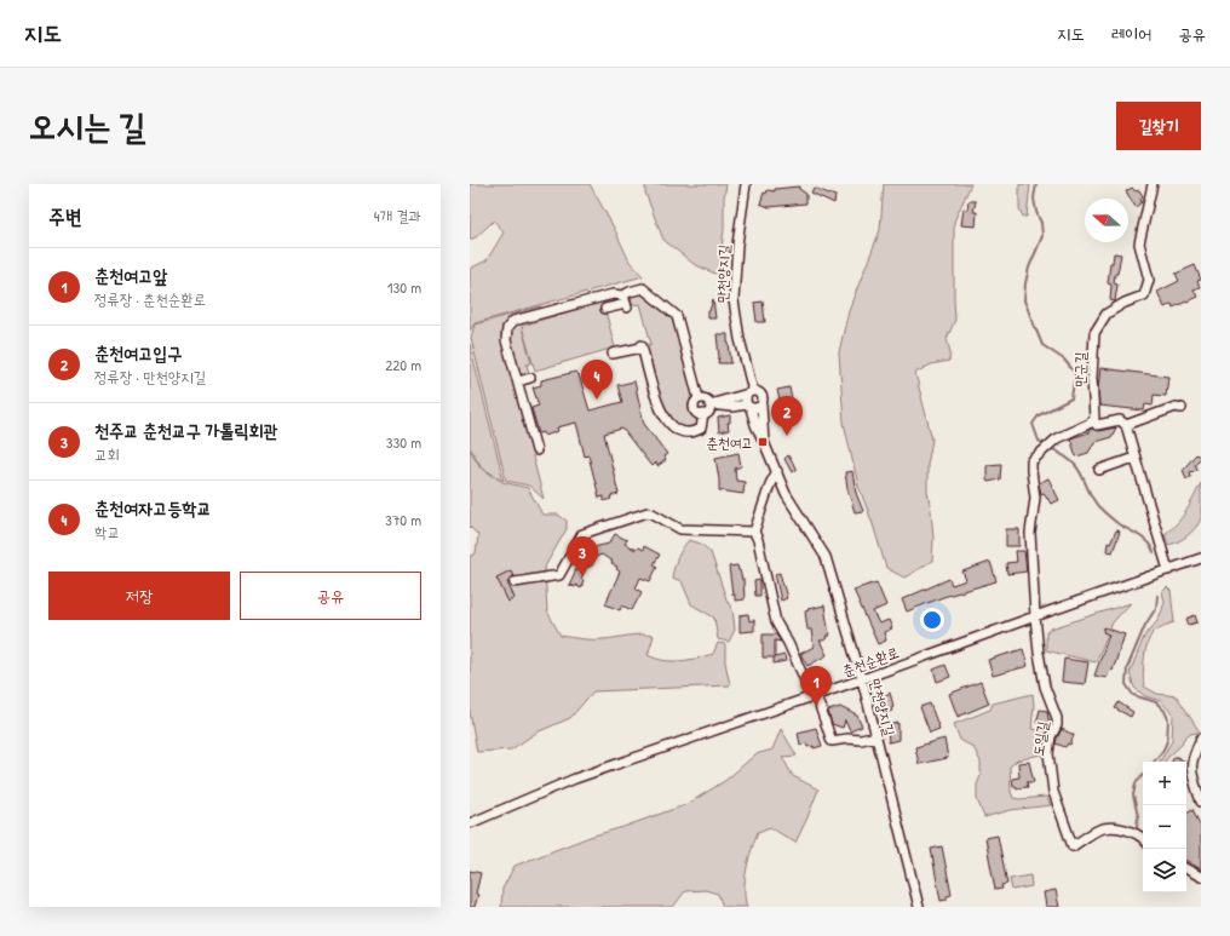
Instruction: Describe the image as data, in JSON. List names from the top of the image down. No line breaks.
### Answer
{"streets":{"street":["만천양지길","만군길","춘천순환로","도일길"]},"crossings":[["만천양지길","춘천순환로"],["만군길","도일길"],["춘천순환로","도일길"]],"places":{"transit":["춘천여고"]},"north":"left","page":{"header":"지도","nav":["지도","레이어","공유"],"buttons":["길찾기",["저장","공유"]],"title":"오시는 길","heading":["주변","4개 결과"],"list":[{"mark":"1","name":"춘천여고앞","note":"정류장 · 춘천순환로","value":"130 m"},{"mark":"2","name":"춘천여고입구","note":"정류장 · 만천양지길","value":"220 m"},{"mark":"3","name":"천주교 춘천교구 가톨릭회관","note":"교회","value":"330 m"},{"mark":"4","name":"춘천여자고등학교","note":"학교","value":"370 m"}],"pins":["4","2","3","1"],"map_buttons":["+","−"]}}
